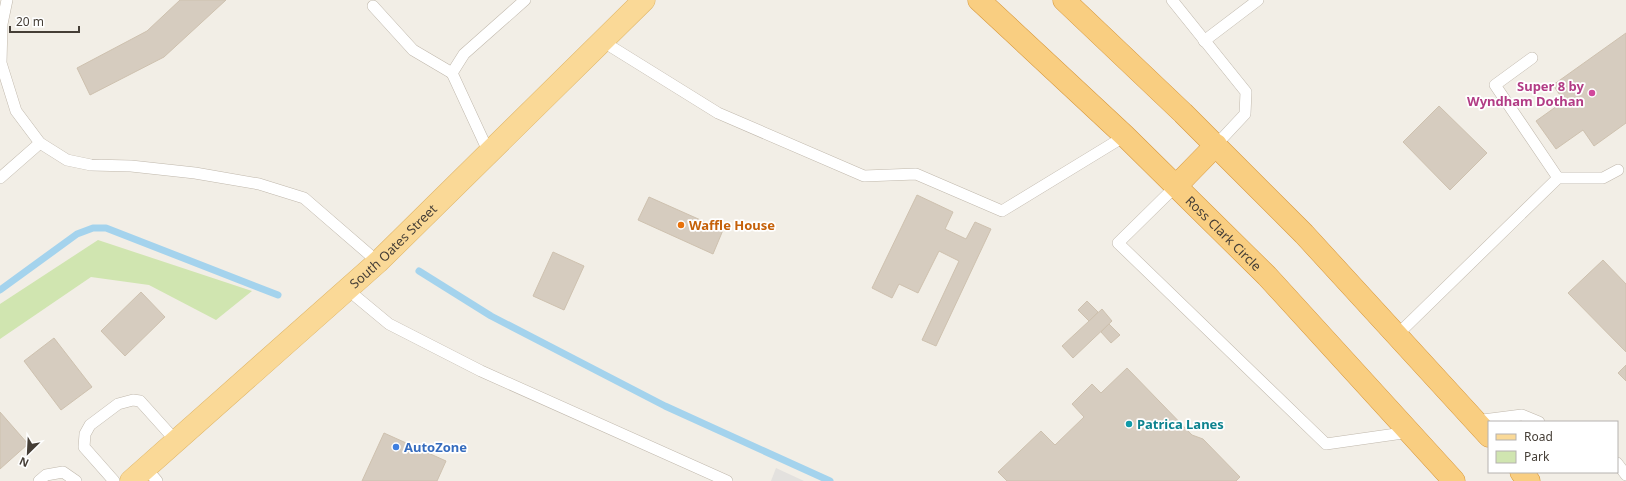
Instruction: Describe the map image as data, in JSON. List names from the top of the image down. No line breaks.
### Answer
{"streets":{"highway":["Ross Clark Circle"],"main road":["South Oates Street"]},"places":["Super 8 by Wyndham Dothan","Waffle House","Patrica Lanes","AutoZone"],"legend":["Road","Park"],"scale_bar":"20 m","north":"bottom left"}
